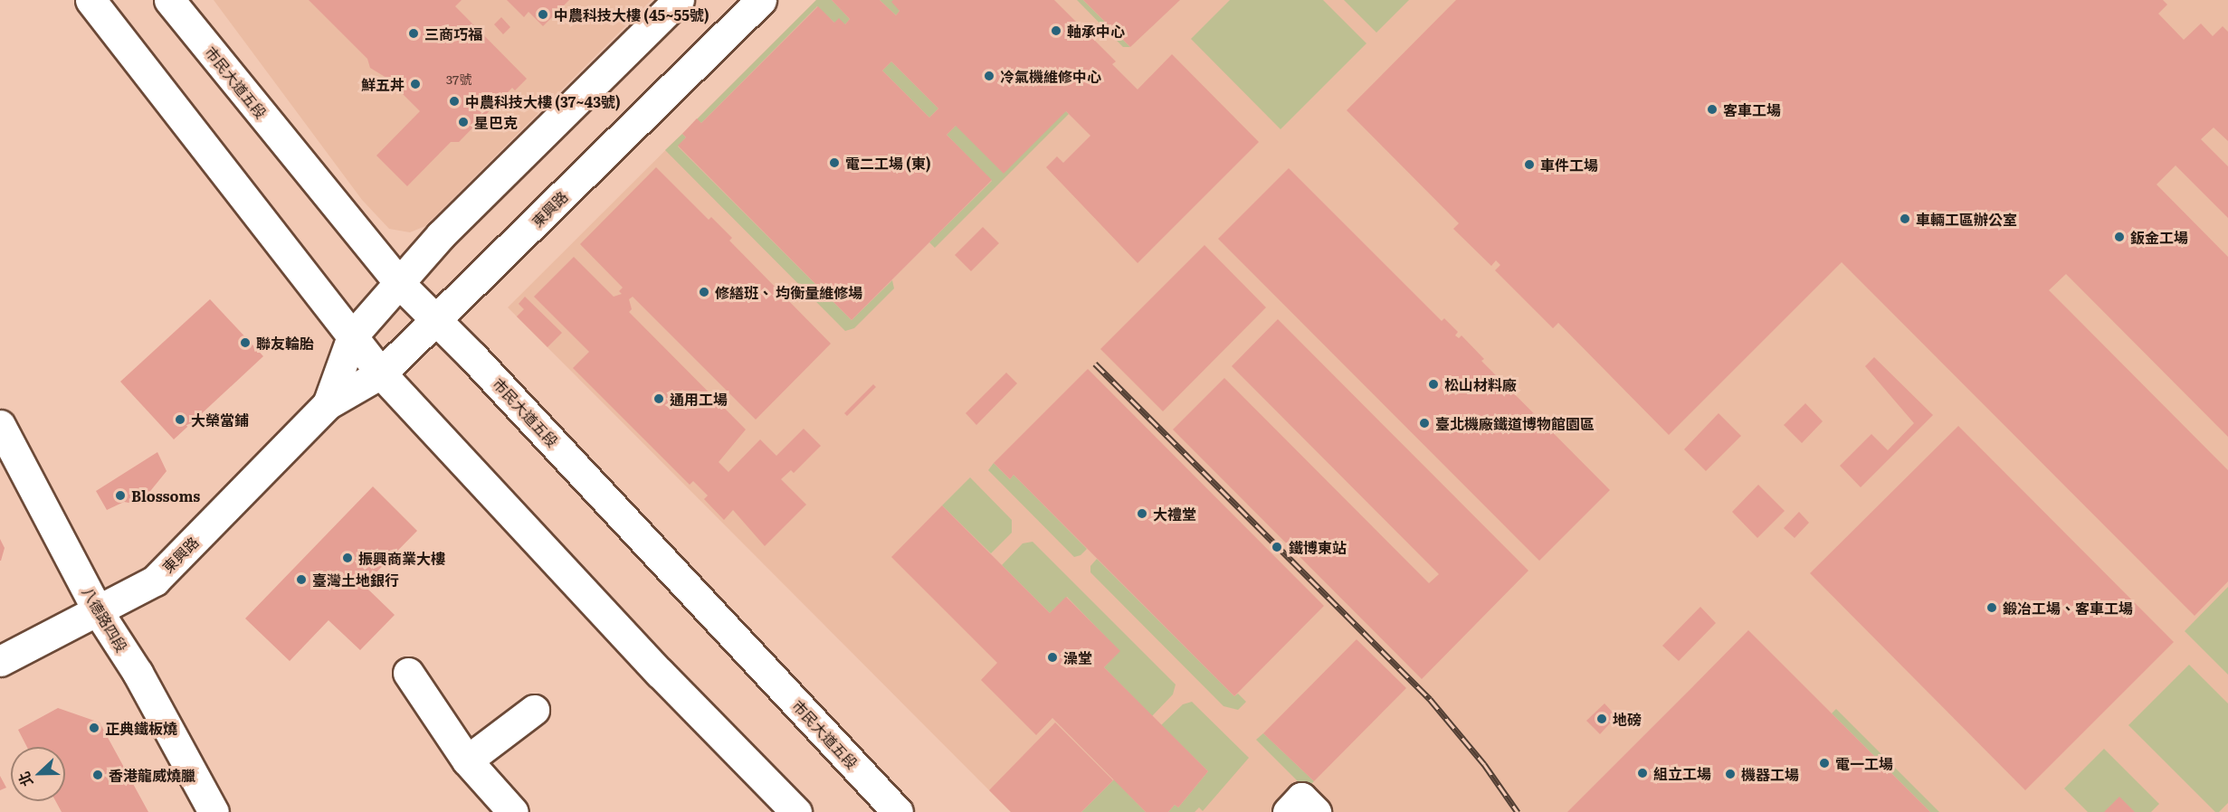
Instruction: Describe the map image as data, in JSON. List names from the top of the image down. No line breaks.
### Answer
{"streets":{"street":["市民大道五段","東興路","八德路四段"]},"crossings":[["市民大道五段","東興路"],["東興路","八德路四段"]],"places":["中農科技大樓 (45~55號)","軸承中心","三商巧福","冷氣機維修中心","鮮五丼","中農科技大樓 (37~43號)","客車工場","星巴克","電二工場 (東)","車件工場","車輛工區辦公室","鈑金工場","修繕班、 均衡量維修場","聯友輪胎","松山材料廠","通用工場","大榮當鋪","臺北機廠鐵道博物館園區","Blossoms","大禮堂","鐵博東站","振興商業大樓","臺灣土地銀行","鍛冶工場、客車工場","澡堂","地磅","正典鐵板燒","電一工場","組立工場","機器工場","香港龍威燒臘"],"house_numbers":["37號"],"north":"left"}
